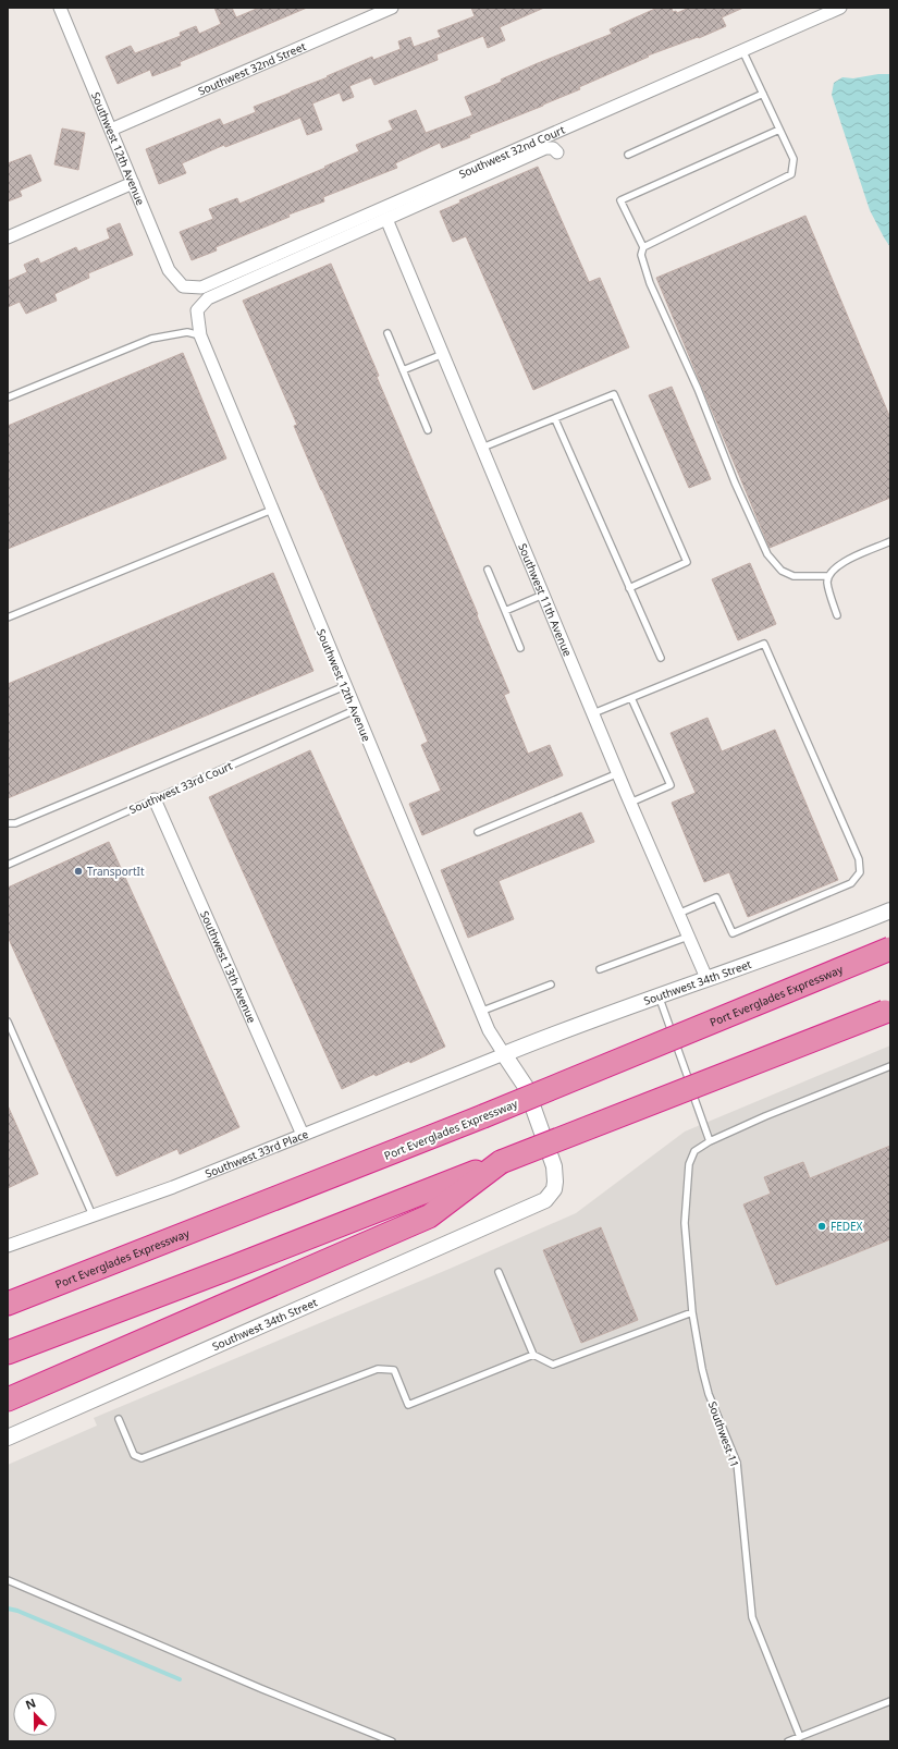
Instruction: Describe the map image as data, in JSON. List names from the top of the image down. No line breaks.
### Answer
{"streets":{"highway":["Port Everglades Expressway"],"street":["Southwest 32nd Street","Southwest 12th Avenue","Southwest 32nd Court","Southwest 11th Avenue","Southwest 13th Avenue","Southwest 34th Street","Southwest 33rd Place"],"lane":["Southwest 33rd Court","Southwest 11"]},"crossings":[["Southwest 32nd Street","Southwest 12th Avenue"],["Southwest 12th Avenue","Southwest 32nd Court"],["Southwest 12th Avenue","Southwest 33rd Court"],["Southwest 12th Avenue","Southwest 34th Street"],["Southwest 12th Avenue","Southwest 33rd Place"],["Southwest 32nd Court","Southwest 11th Avenue"],["Southwest 11th Avenue","Southwest 34th Street"],["Southwest 33rd Court","Southwest 13th Avenue"],["Southwest 13th Avenue","Southwest 33rd Place"],["Southwest 34th Street","Southwest 33rd Place"]],"places":["TransportIt","FEDEX"],"north":"top"}
